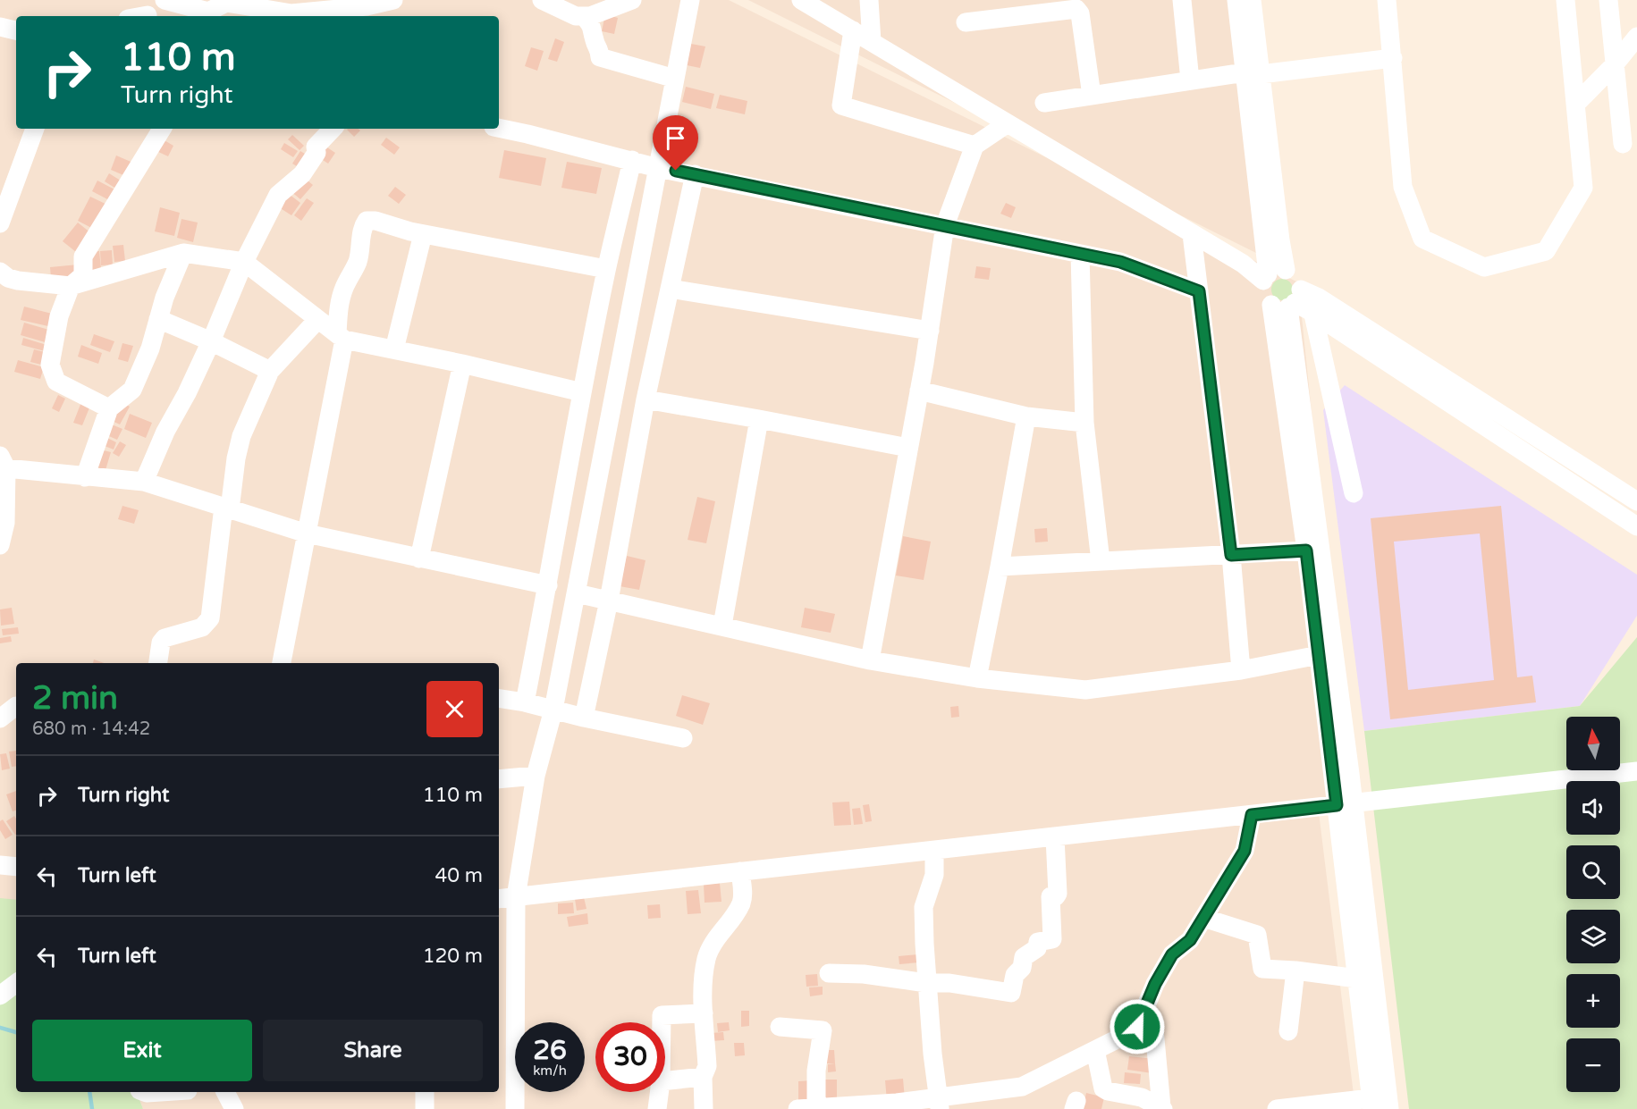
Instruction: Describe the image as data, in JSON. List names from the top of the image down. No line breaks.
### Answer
{"north":"top","page":{"turn":["110 m","Turn right"],"heading":["2 min","680 m · 14:42"],"map_buttons":["+","−"],"list":[{"name":"Turn right","value":"110 m"},{"name":"Turn left","value":"40 m"},{"name":"Turn left","value":"120 m"}],"buttons":["Exit","Share"],"speed":"26 km/h","limit":"30"}}
